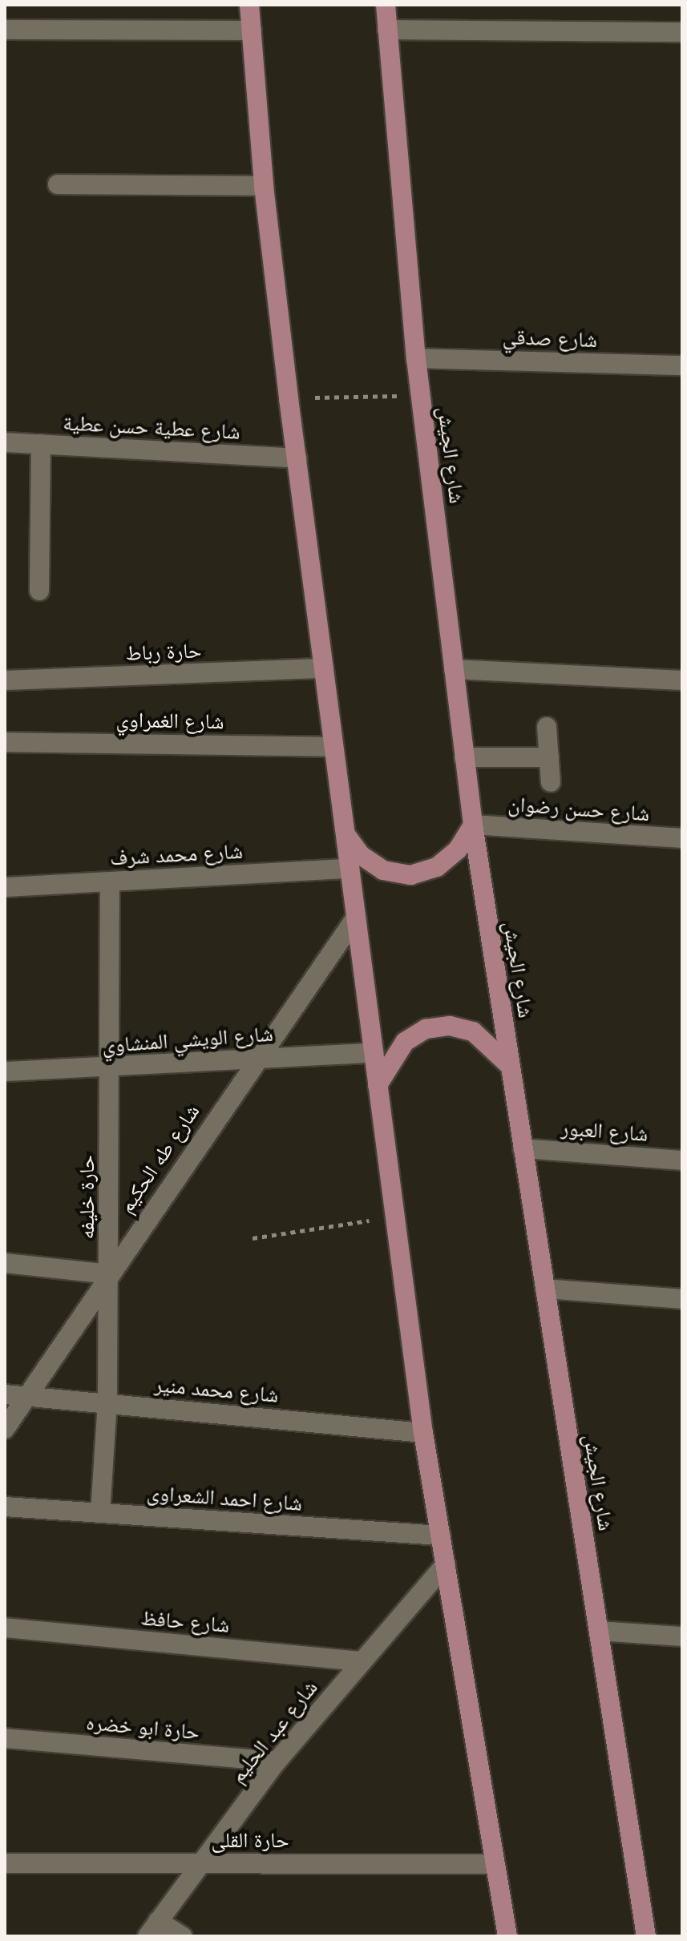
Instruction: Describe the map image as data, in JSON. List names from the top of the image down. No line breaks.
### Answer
{"streets":{"main road":["شارع الجيش"],"street":["شارع صدقي","شارع عطية حسن عطية","حارة رباط","شارع الغمراوي","شارع حسن رضوان","شارع محمد شرف","شارع الويشي المنشاوي","شارع العبور","شارع طه الحكيم","حارة خليفه","شارع محمد منير","شارع احمد الشعراوى","شارع حافظ","حارة ابو خضره","شارع عبد الحليم","حارة القلى"]},"crossings":[["شارع صدقي","شارع الجيش"],["شارع الجيش","شارع حسن رضوان"],["شارع الجيش","شارع العبور"],["شارع محمد شرف","حارة خليفه"],["شارع الويشي المنشاوي","شارع طه الحكيم"],["شارع الويشي المنشاوي","حارة خليفه"],["شارع طه الحكيم","حارة خليفه"],["شارع طه الحكيم","شارع محمد منير"],["حارة خليفه","شارع محمد منير"],["حارة خليفه","شارع احمد الشعراوى"],["شارع حافظ","شارع عبد الحليم"],["حارة ابو خضره","شارع عبد الحليم"],["شارع عبد الحليم","حارة القلى"]]}
